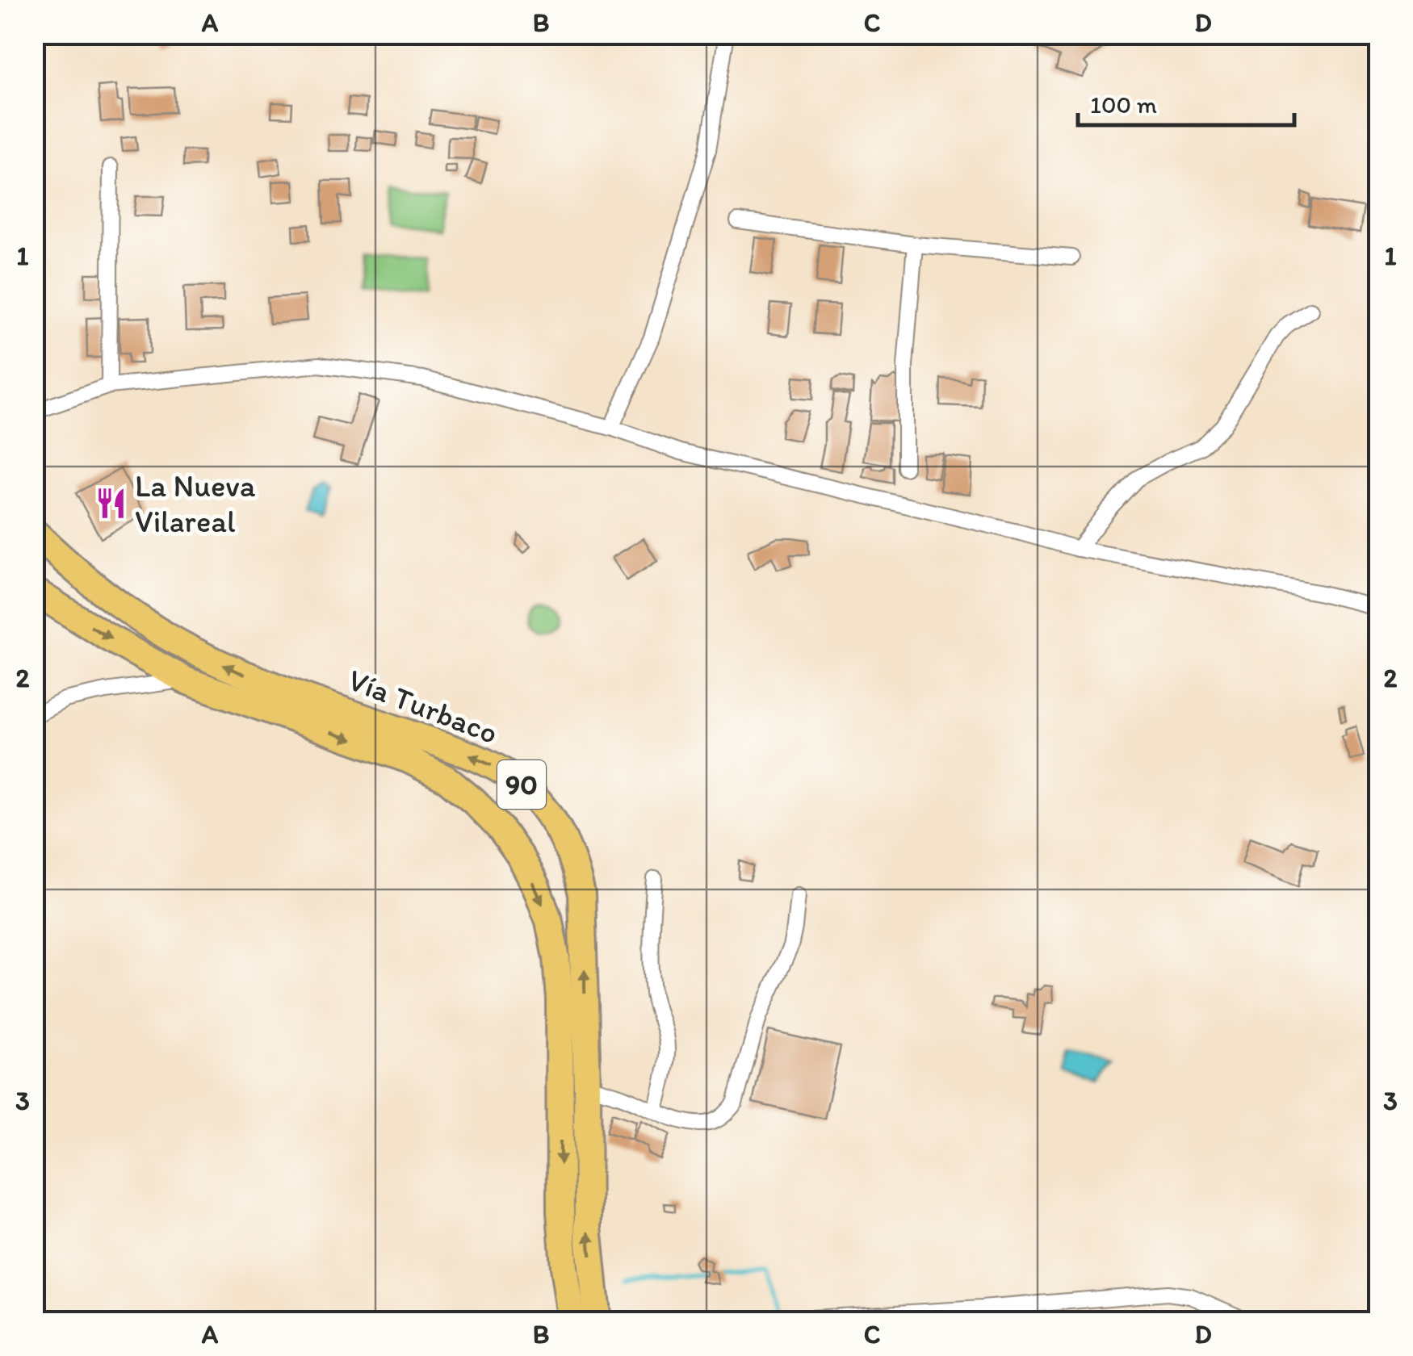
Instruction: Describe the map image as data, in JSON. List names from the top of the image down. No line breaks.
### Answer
{"streets":{"highway":["Vía Turbaco","90"]},"places":{"restaurant":["La Nueva Vilareal"]},"scale_bar":"100 m","grid":{"columns":["A","B","C","D"],"rows":["1","2","3"]}}
